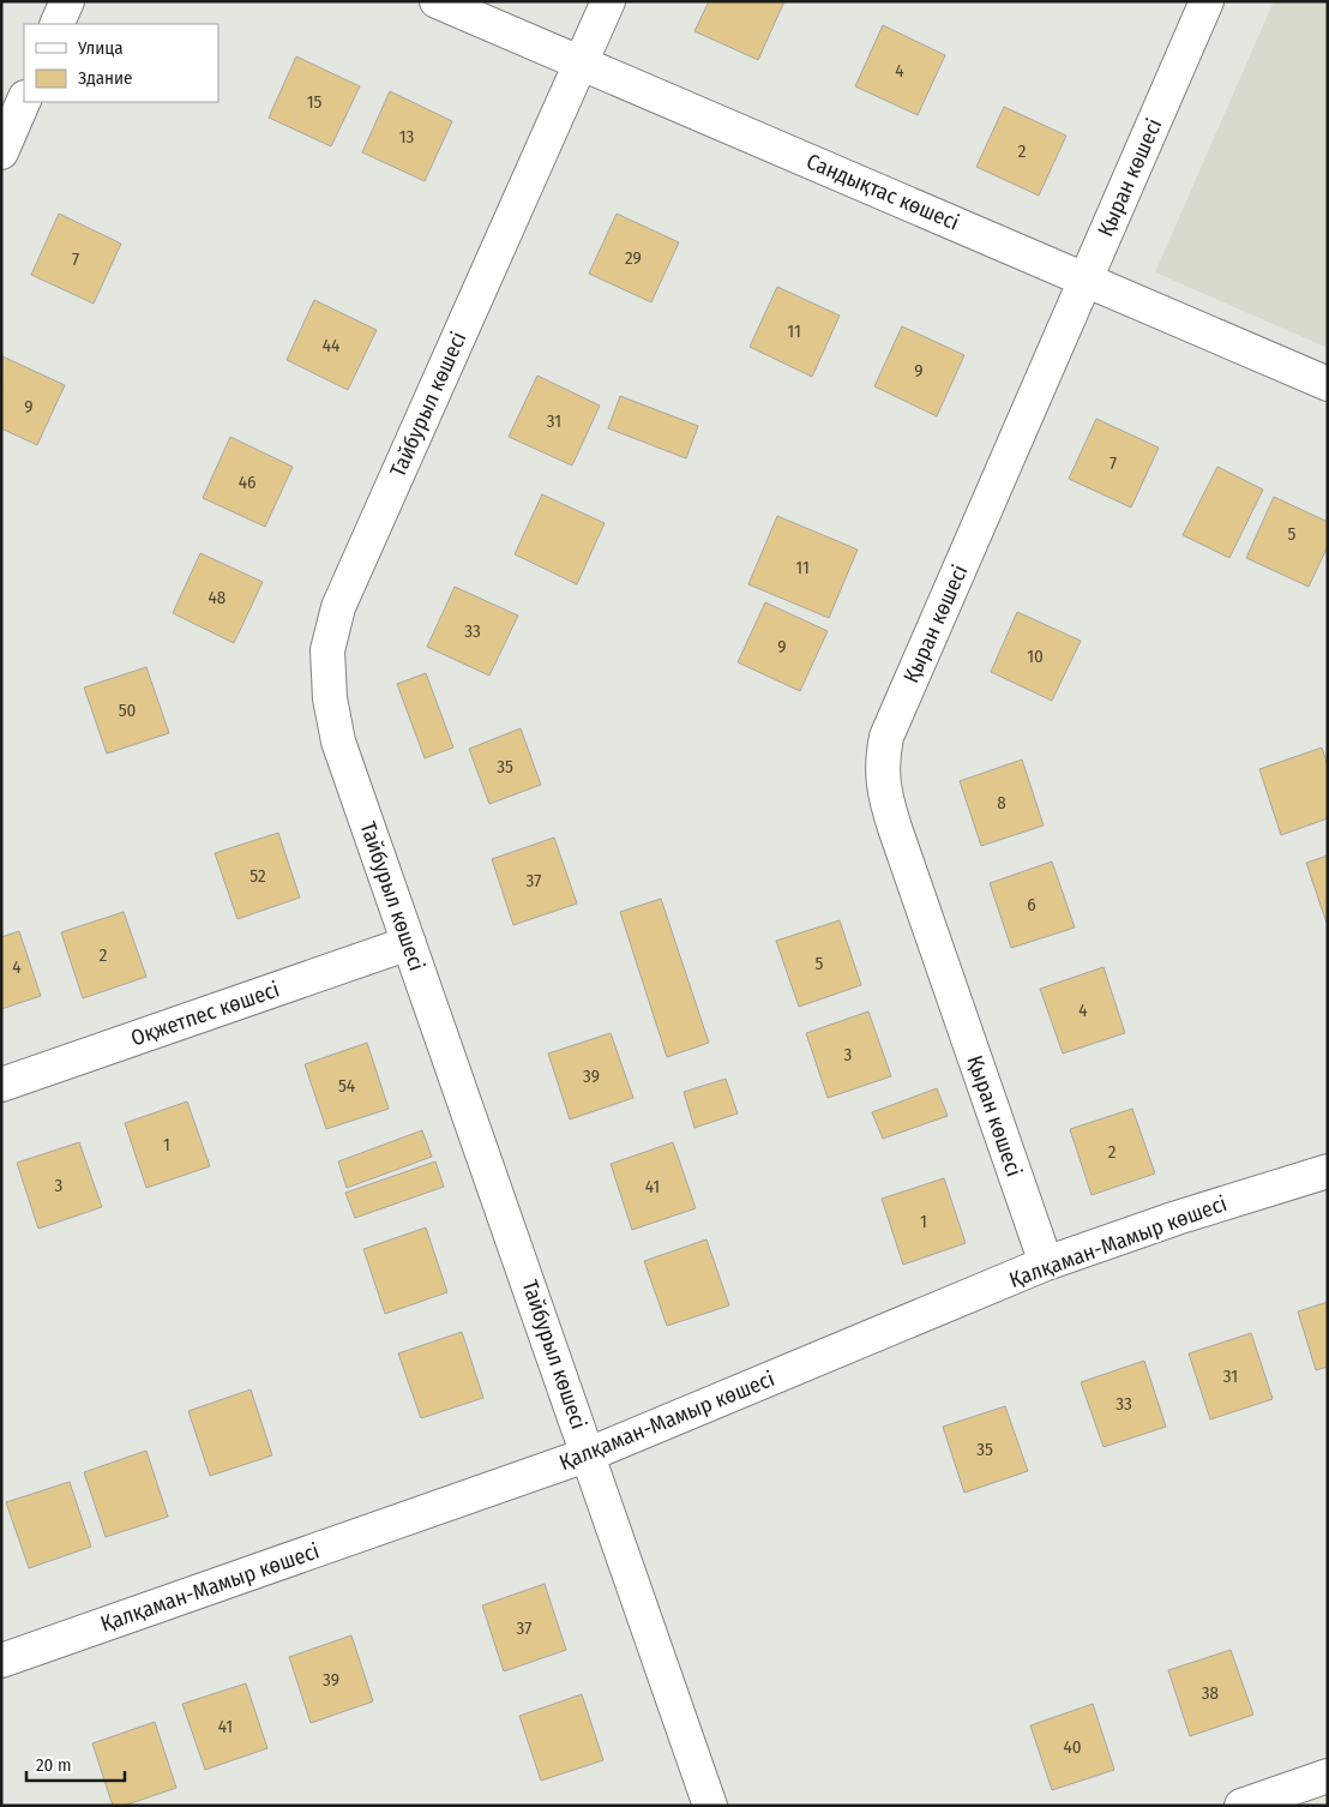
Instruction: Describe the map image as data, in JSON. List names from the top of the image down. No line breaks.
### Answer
{"streets":{"street":["Қыран көшесі","Сандықтас көшесі","Тайбурыл көшесі","Оқжетпес көшесі","Қалқаман-Мамыр көшесі"]},"crossings":[["Қыран көшесі","Сандықтас көшесі"],["Қыран көшесі","Қалқаман-Мамыр көшесі"],["Сандықтас көшесі","Тайбурыл көшесі"],["Тайбурыл көшесі","Оқжетпес көшесі"],["Тайбурыл көшесі","Қалқаман-Мамыр көшесі"]],"house_numbers":["4","15","13","2","29","7","11","44","9","9","31","7","46","5","11","48","33","9","10","50","35","8","52","37","6","2","5","4","4","3","39","54","1","2","3","41","1","31","33","35","37","39","38","41","40"],"legend":["Улица","Здание"],"scale_bar":"20 m"}
